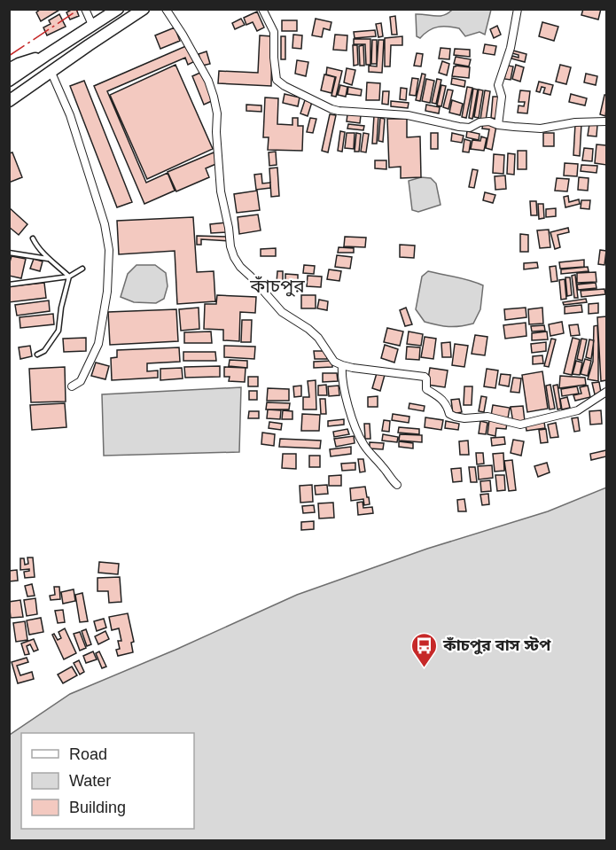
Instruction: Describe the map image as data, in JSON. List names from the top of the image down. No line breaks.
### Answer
{"districts":["কাঁচপুর"],"places":{"bus stop":["কাঁচপুর বাস স্টপ"]},"legend":["Road","Water","Building"]}
